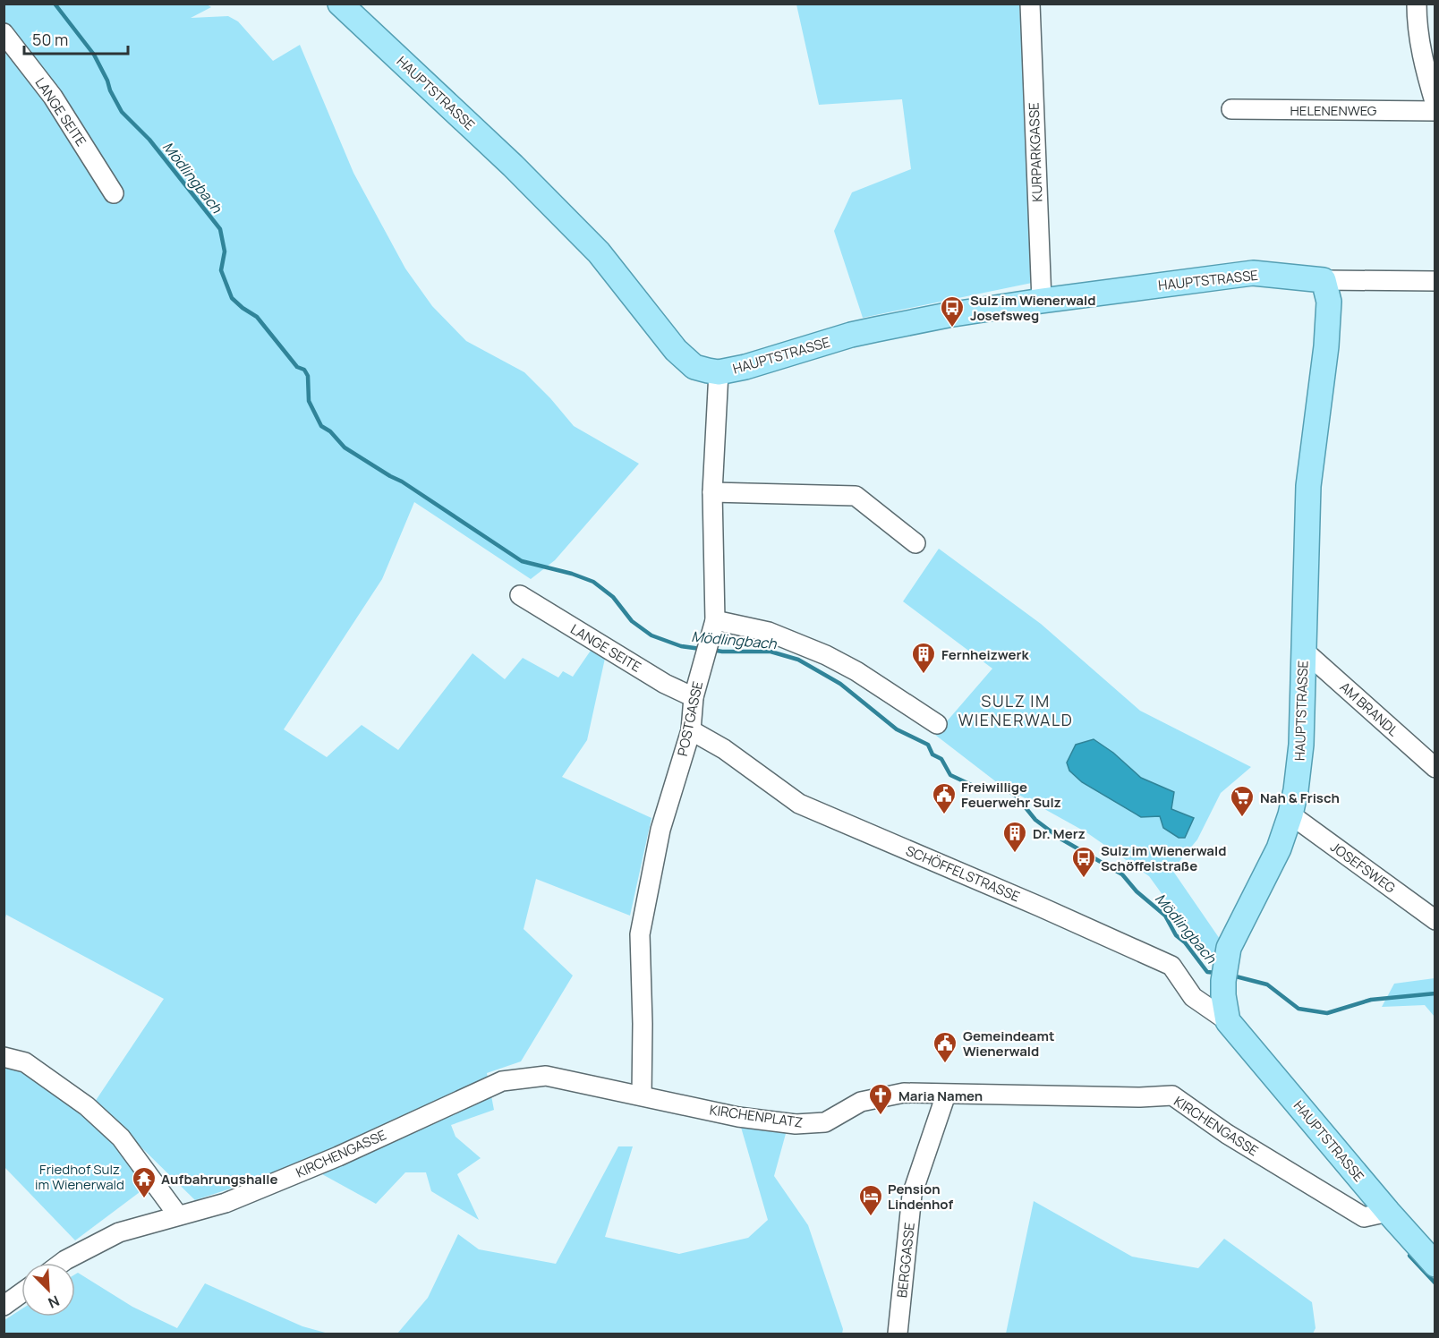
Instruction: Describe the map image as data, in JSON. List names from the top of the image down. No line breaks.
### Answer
{"streets":{"main road":["HAUPTSTRASSE"],"street":["HELENENWEG","LANGE SEITE","KURPARKGASSE","AM BRANDL","POSTGASSE","JOSEFSWEG","SCHÖFFELSTRASSE","KIRCHENPLATZ","KIRCHENGASSE","BERGGASSE"]},"crossings":[["HAUPTSTRASSE","KURPARKGASSE"],["HAUPTSTRASSE","AM BRANDL"],["HAUPTSTRASSE","POSTGASSE"],["HAUPTSTRASSE","JOSEFSWEG"],["HAUPTSTRASSE","SCHÖFFELSTRASSE"],["HAUPTSTRASSE","KIRCHENGASSE"],["LANGE SEITE","POSTGASSE"],["POSTGASSE","SCHÖFFELSTRASSE"],["POSTGASSE","KIRCHENPLATZ"],["POSTGASSE","KIRCHENGASSE"],["KIRCHENPLATZ","KIRCHENGASSE"],["KIRCHENPLATZ","BERGGASSE"]],"districts":["SULZ IM WIENERWALD"],"water":["Mödlingbach"],"parks":["Friedhof Sulz im Wienerwald"],"places":{"bus stop":["Sulz im Wienerwald Josefsweg","Sulz im Wienerwald Schöffelstraße"],"building":["Fernheizwerk","Dr. Merz"],"public building":["Freiwillige Feuerwehr Sulz","Gemeindeamt Wienerwald"],"supermarket":["Nah & Frisch"],"church":["Maria Namen"],"temple":["Aufbahrungshalle"],"hotel":["Pension Lindenhof"]},"scale_bar":"50 m","north":"bottom right"}
